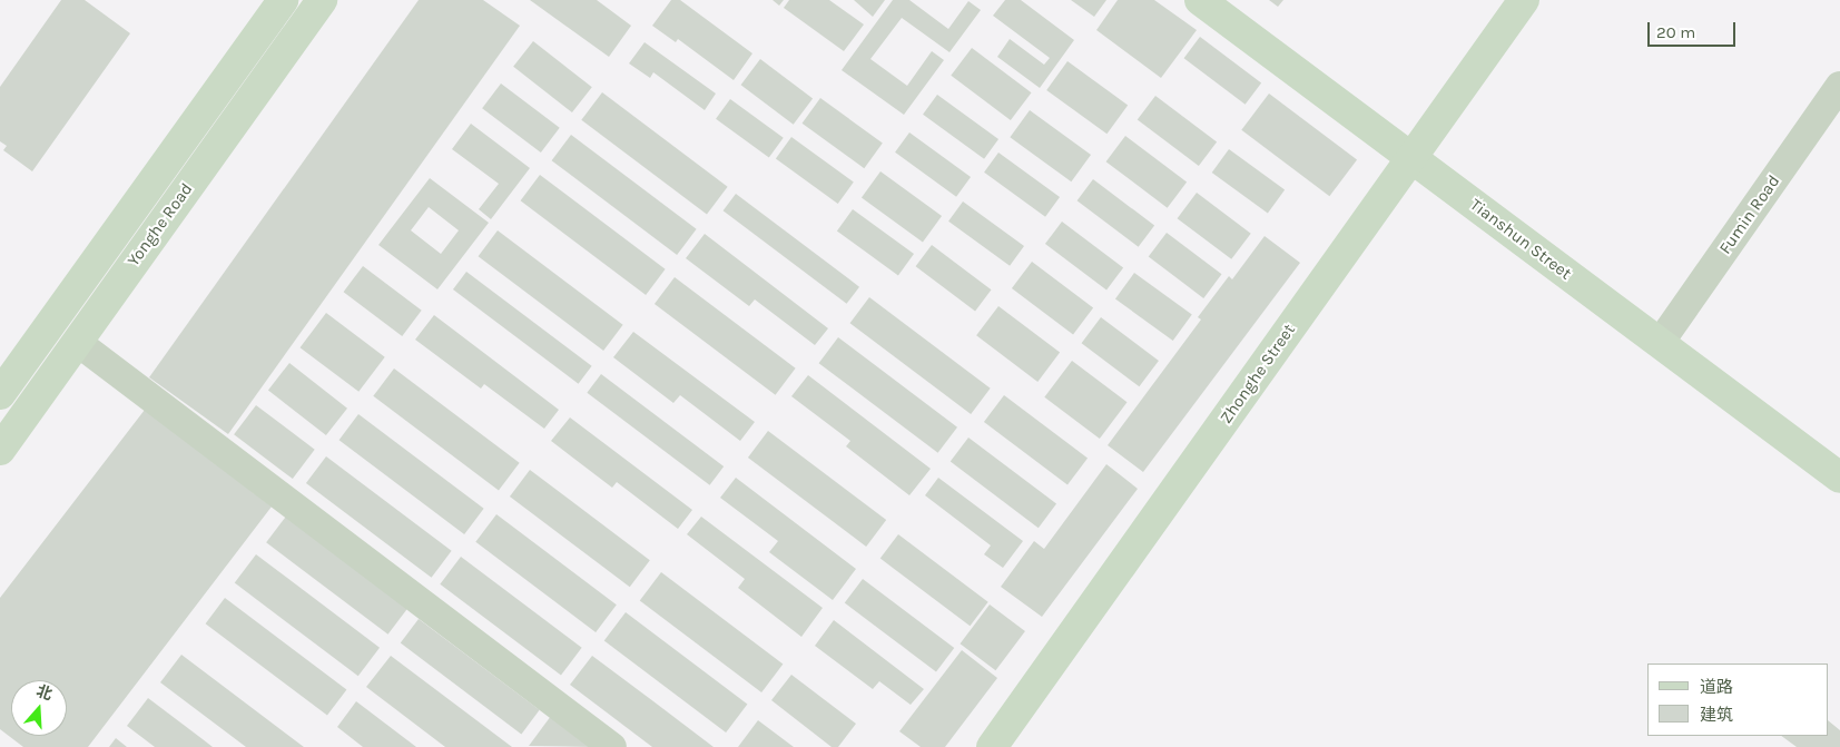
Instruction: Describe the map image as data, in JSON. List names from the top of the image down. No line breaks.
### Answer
{"streets":{"street":["Fumin Road","Yonghe Road","Tianshun Street","Zhonghe Street"]},"crossings":[["Fumin Road","Tianshun Street"],["Tianshun Street","Zhonghe Street"]],"legend":["道路","建筑"],"scale_bar":"20 m","north":"top"}
